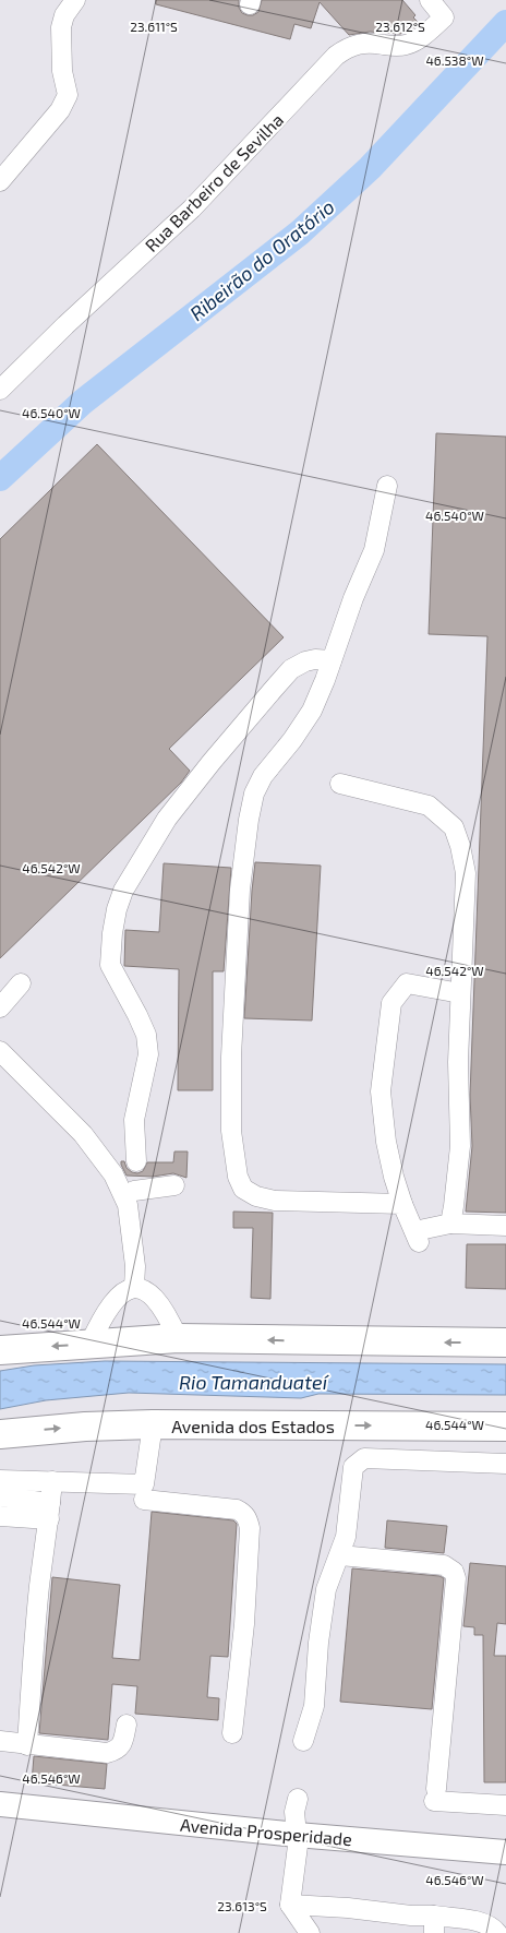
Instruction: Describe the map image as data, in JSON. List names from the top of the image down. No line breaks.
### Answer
{"streets":{"highway":["Avenida dos Estados"],"main road":["Avenida Prosperidade"],"street":["Rua Barbeiro de Sevilha"]},"water":["Ribeirão do Oratório","Rio Tamanduateí"],"coordinates":["23.611°S","23.612°S","46.538°W","46.540°W","46.542°W","46.544°W","46.546°W","23.613°S"]}
